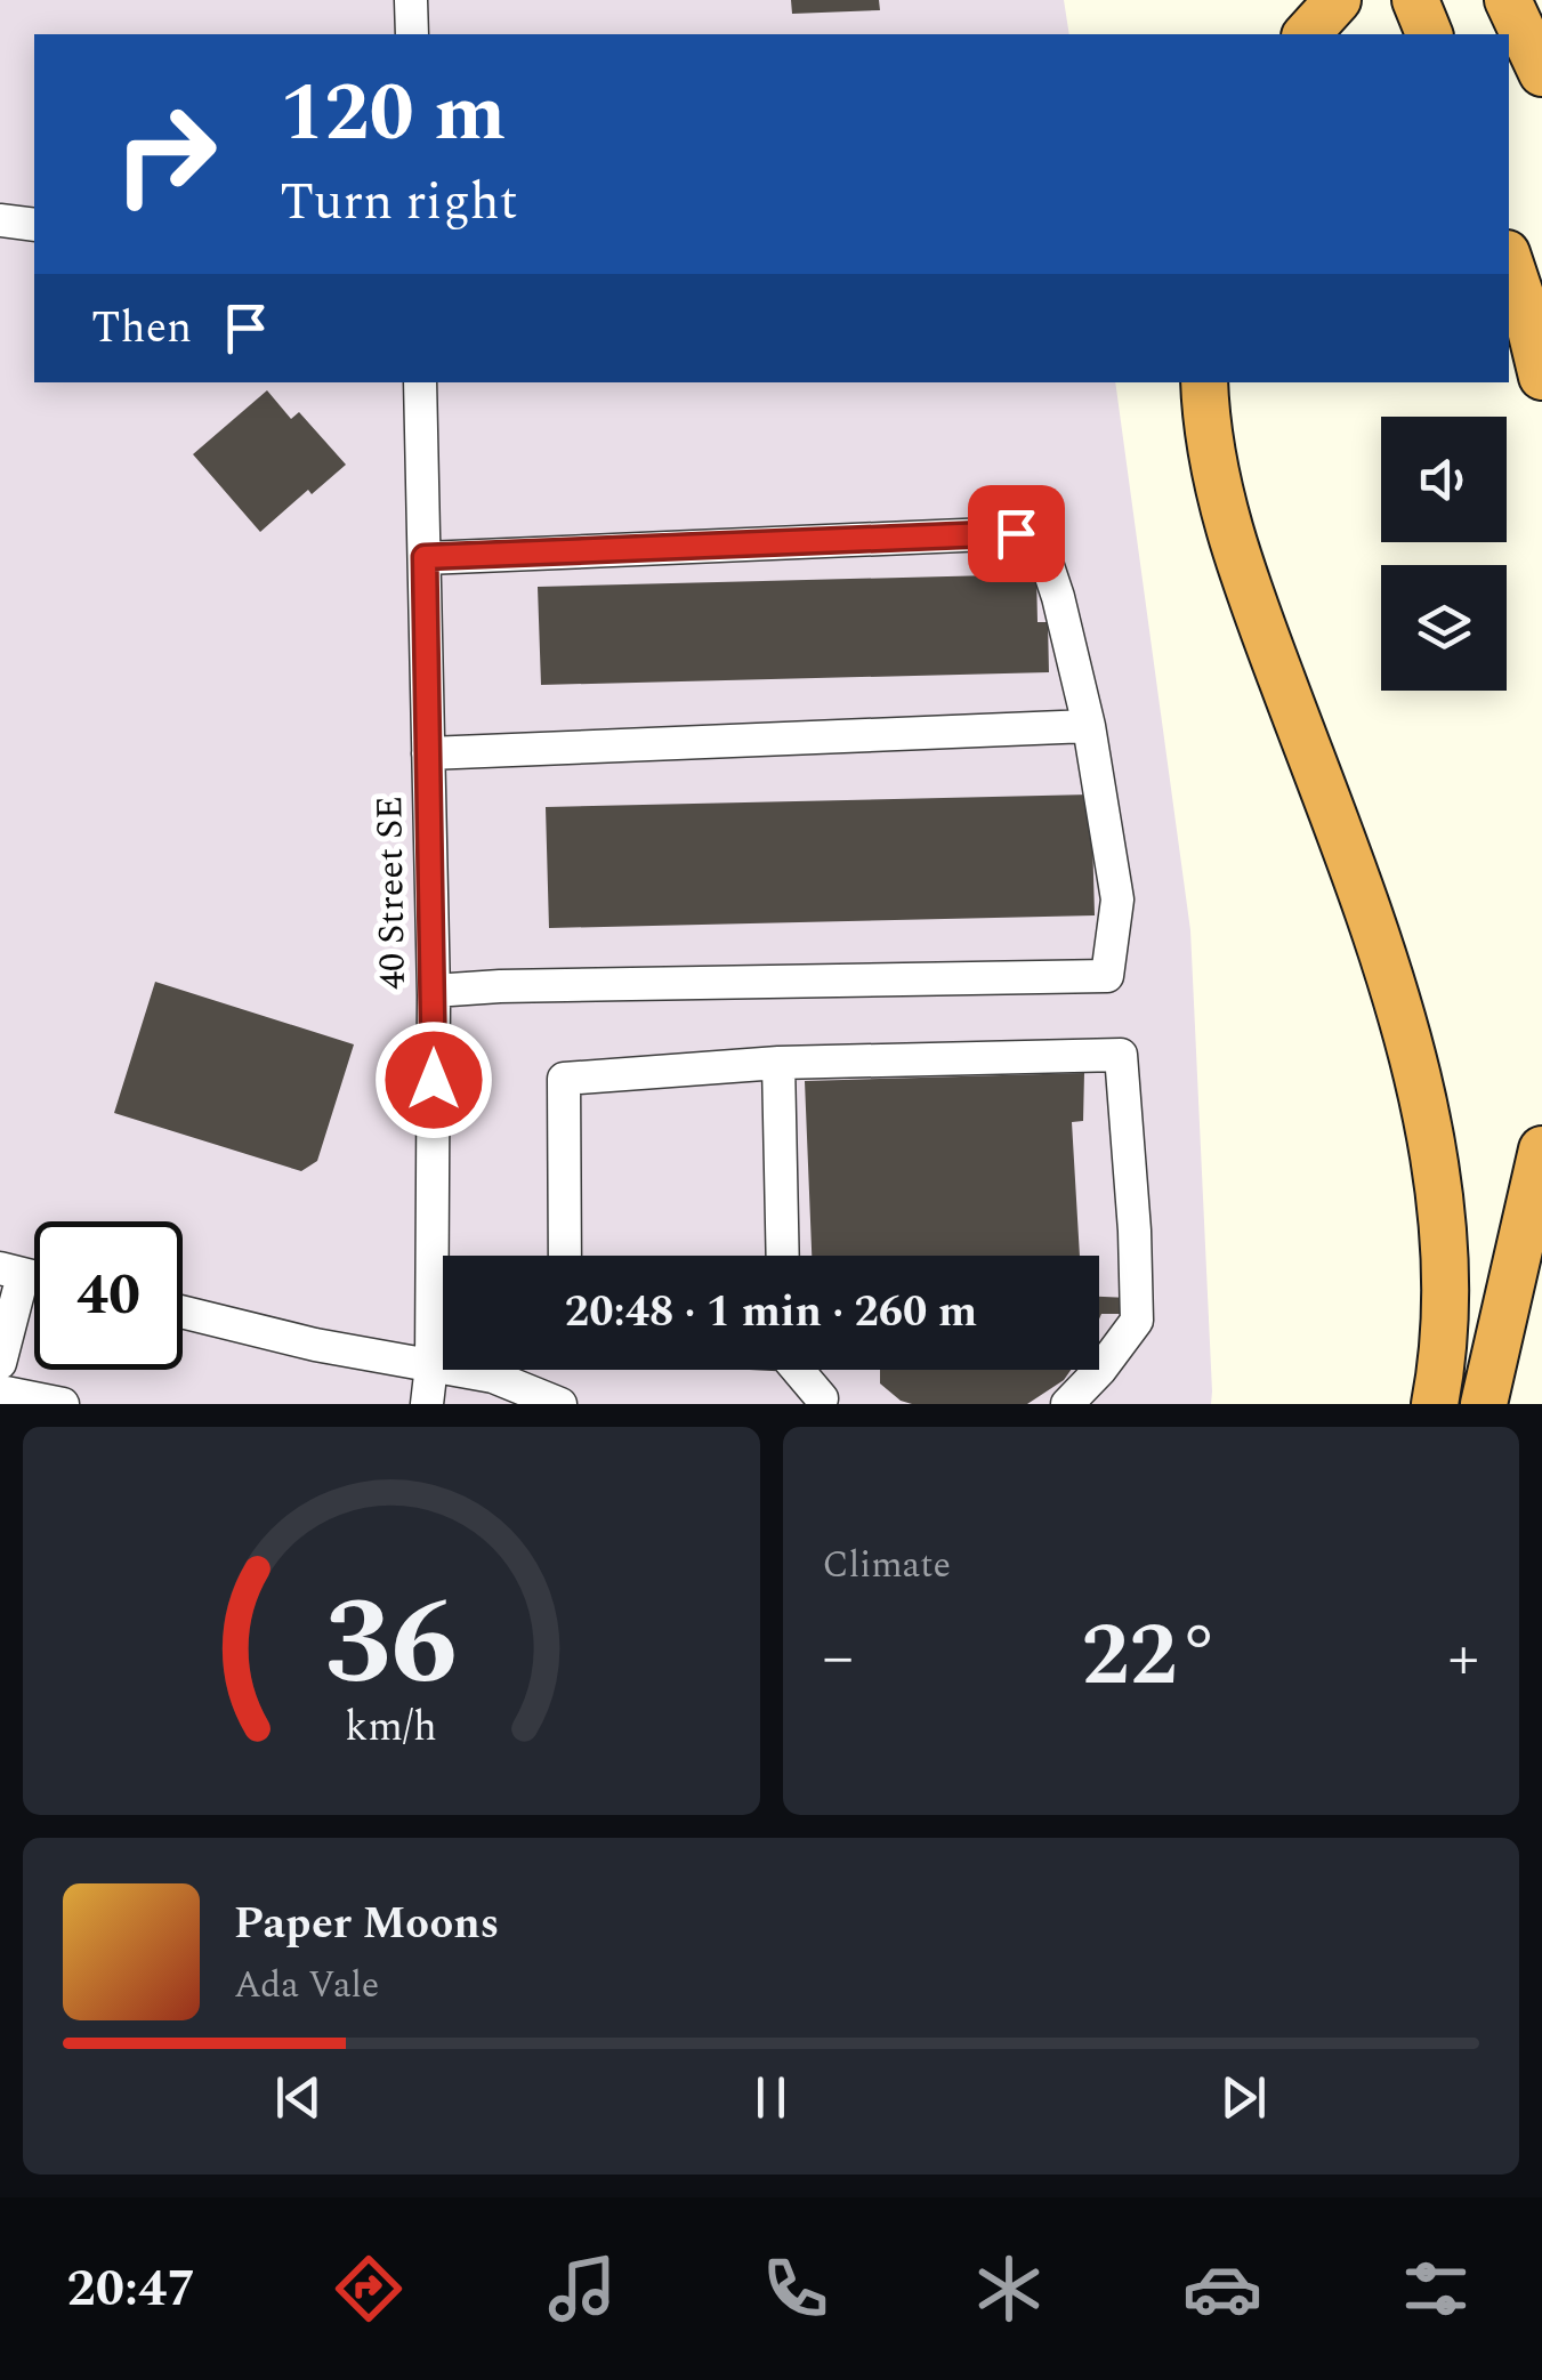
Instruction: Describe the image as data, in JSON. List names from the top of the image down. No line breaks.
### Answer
{"streets":{"street":["40 Street SE"]},"page":{"turn":["120 m","Turn right"],"then":"Then","limit":"40","trip":"20:48 · 1 min · 260 m","tile":"Climate","heat":["−","22°","+"],"song":["Paper Moons","Ada Vale"],"tabs":"20:47","gauge":["36","km/h"]}}
